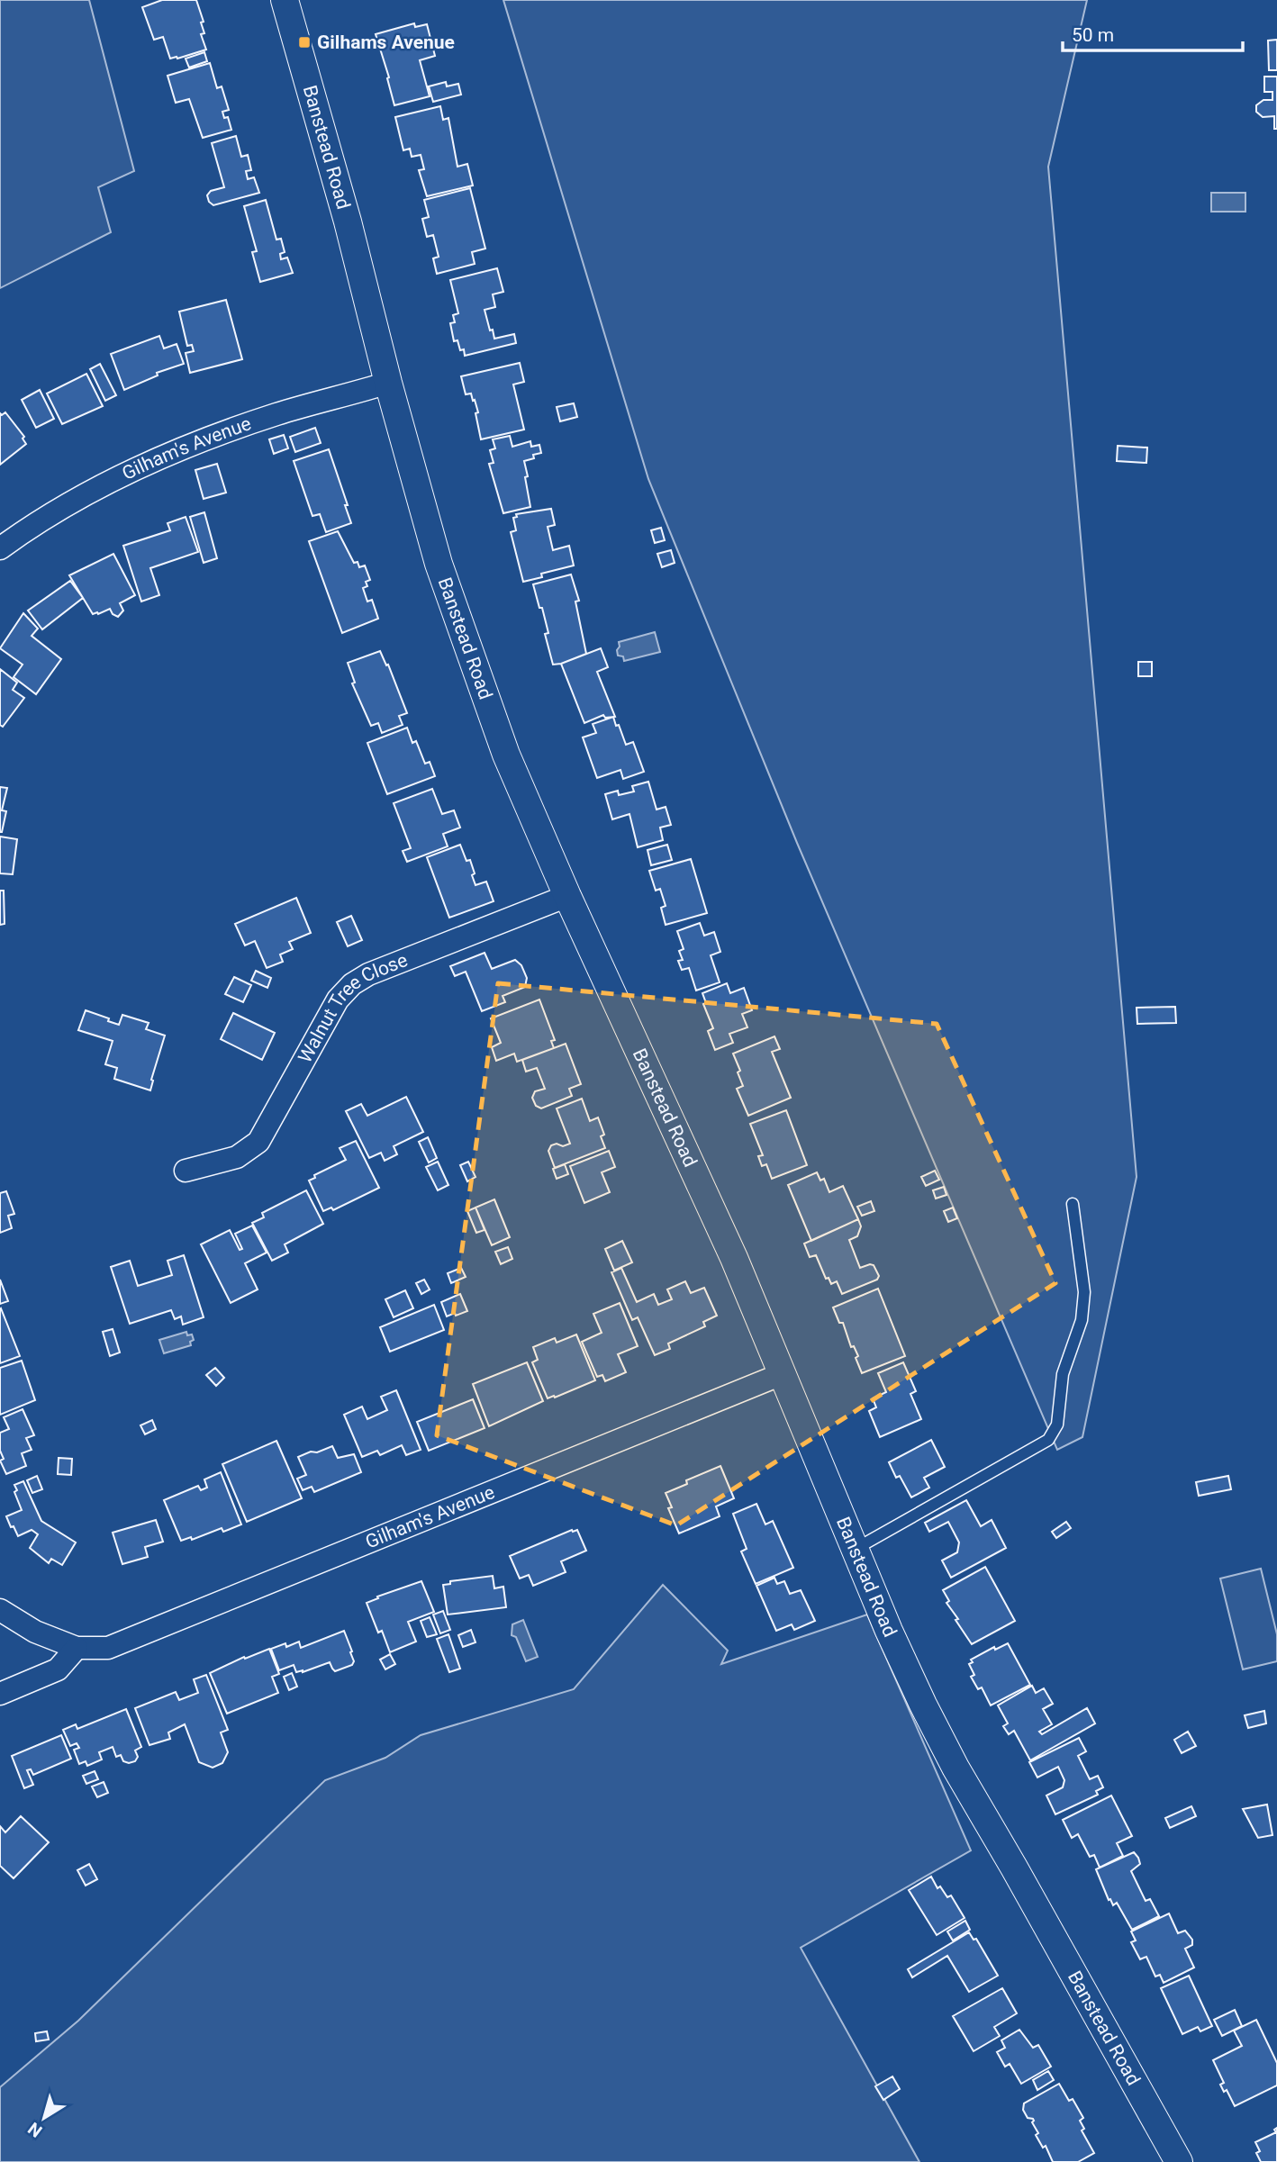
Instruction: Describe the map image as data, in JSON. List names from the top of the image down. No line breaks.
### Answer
{"streets":{"street":["Banstead Road","Gilham's Avenue","Walnut Tree Close"]},"crossings":[["Banstead Road","Gilham's Avenue"],["Banstead Road","Walnut Tree Close"]],"places":{"transit":["Gilhams Avenue"]},"scale_bar":"50 m","north":"bottom left"}
